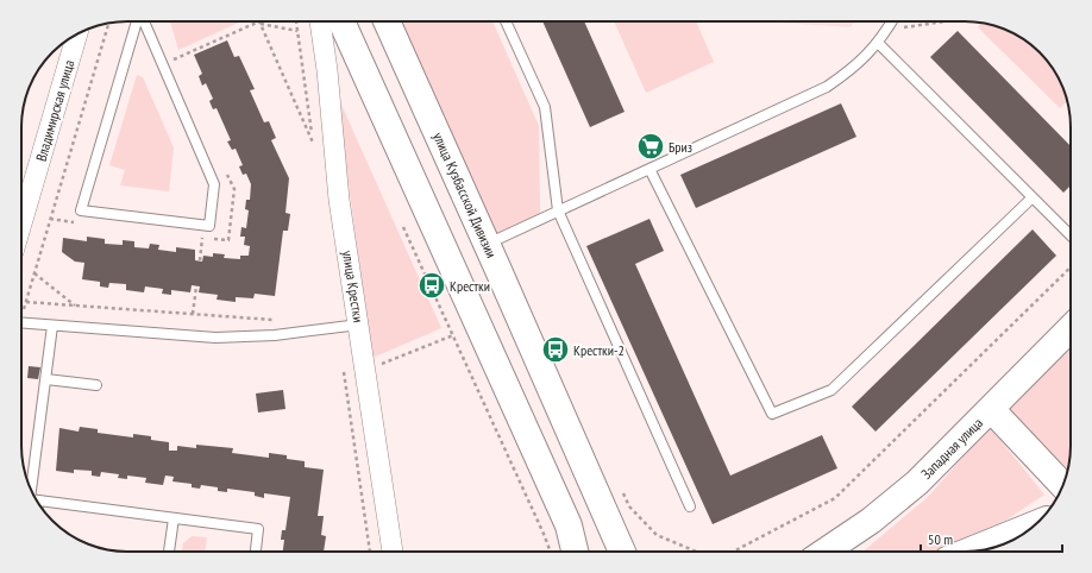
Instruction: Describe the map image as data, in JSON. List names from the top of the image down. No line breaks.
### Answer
{"streets":{"street":["Владимирская улица","улица Кузбасской Дивизии","улица Крестки","Западная улица"]},"places":{"supermarket":["Бриз"],"bus stop":["Крестки","Крестки-2"]},"scale_bar":"50 m"}
